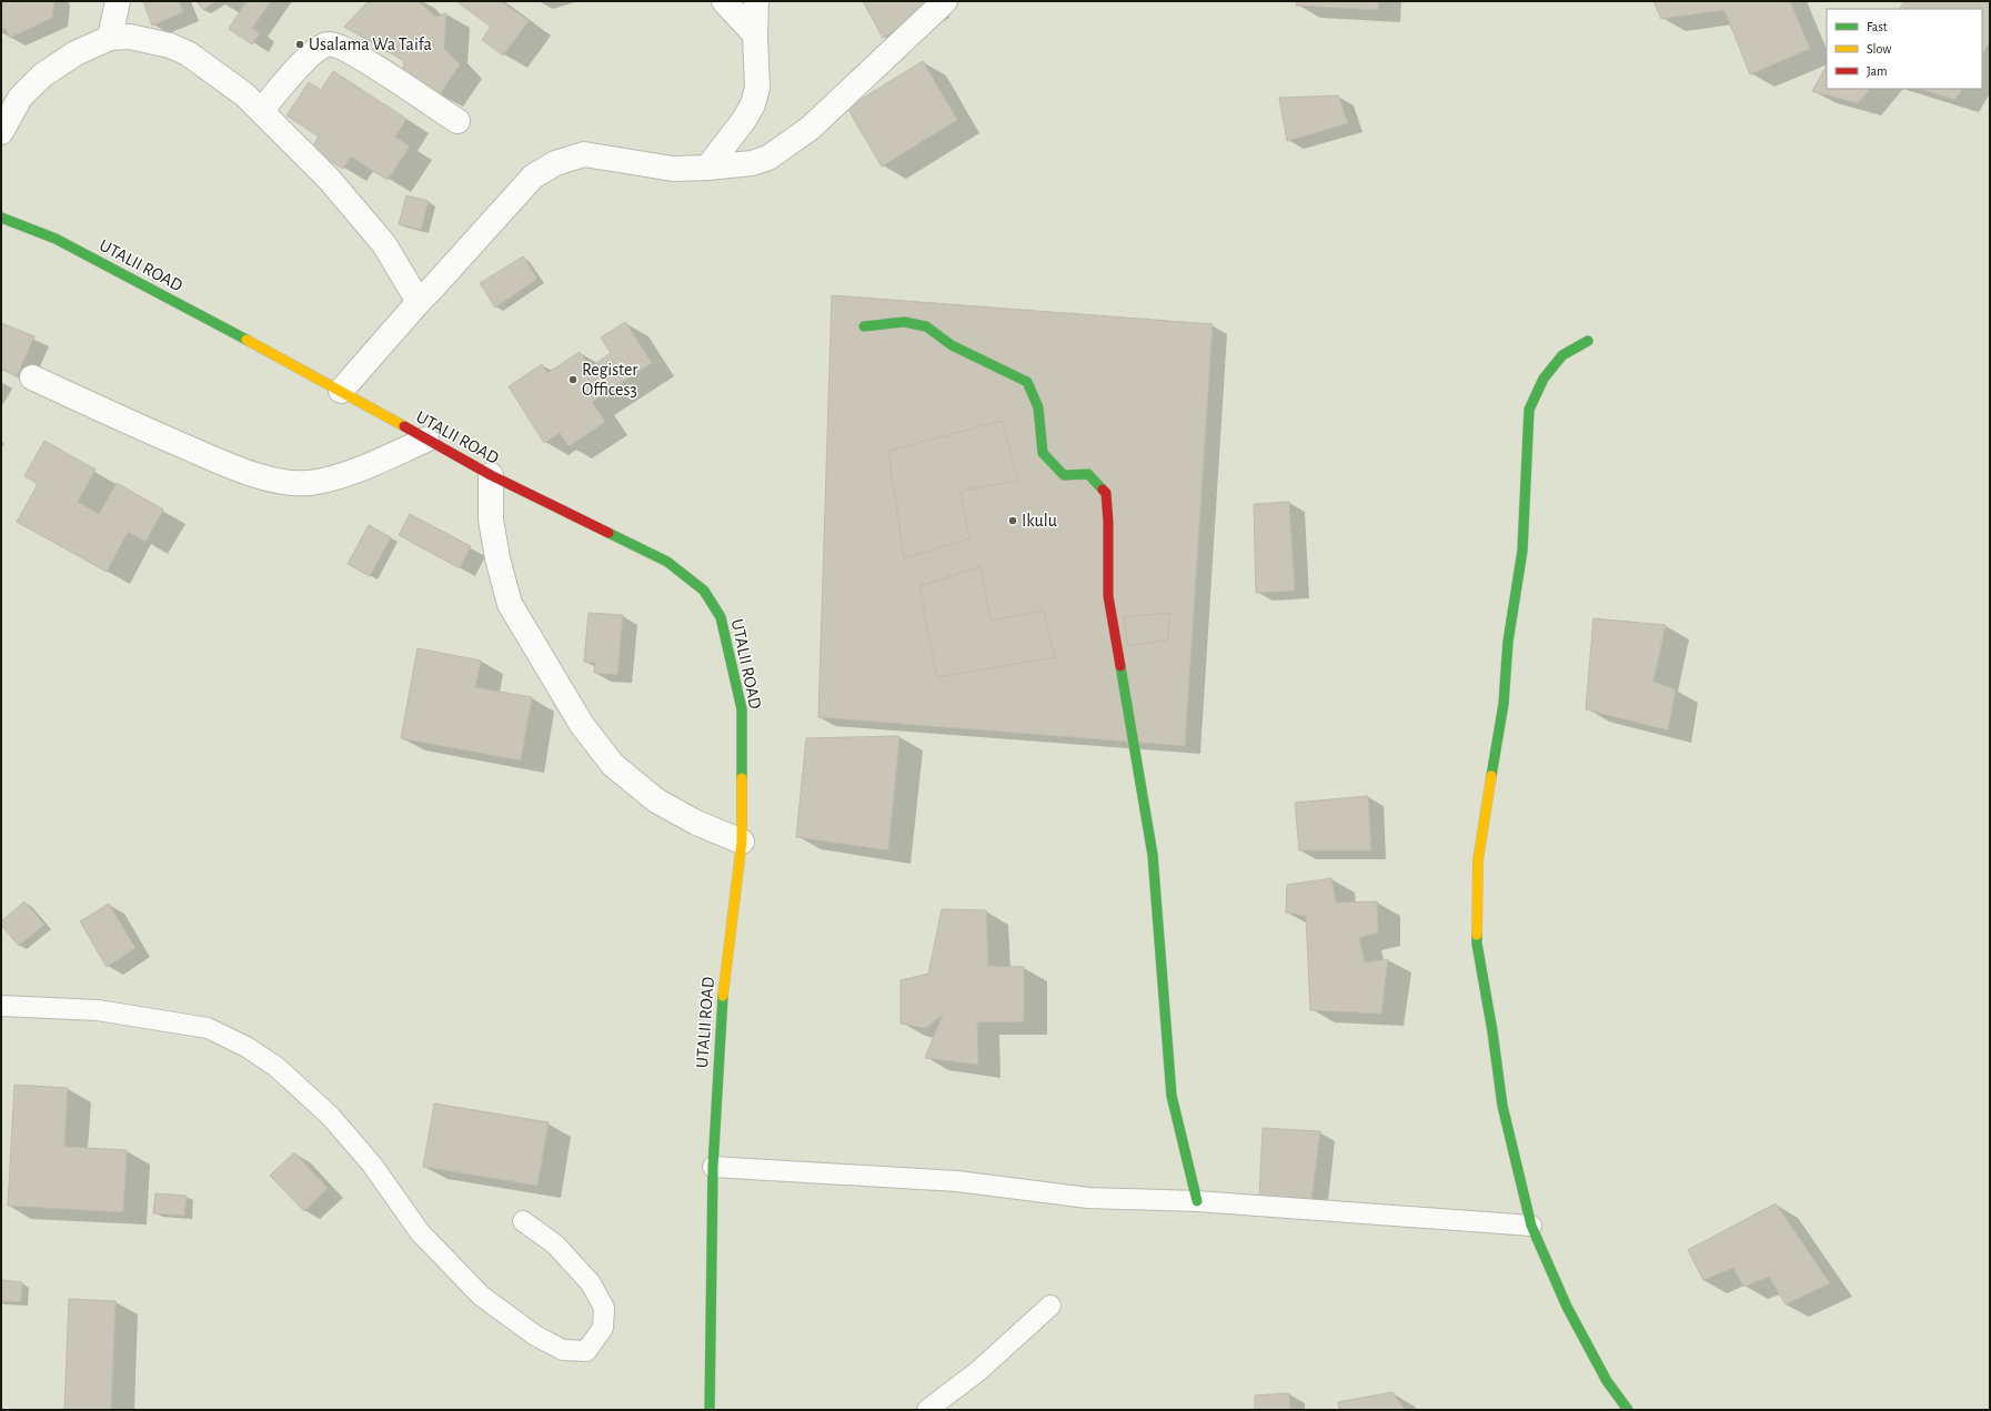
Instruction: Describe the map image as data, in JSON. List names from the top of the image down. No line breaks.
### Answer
{"streets":{"street":["UTALII ROAD"]},"places":["Usalama Wa Taifa","Register Offices3","Ikulu"],"legend":["Fast","Slow","Jam"]}
